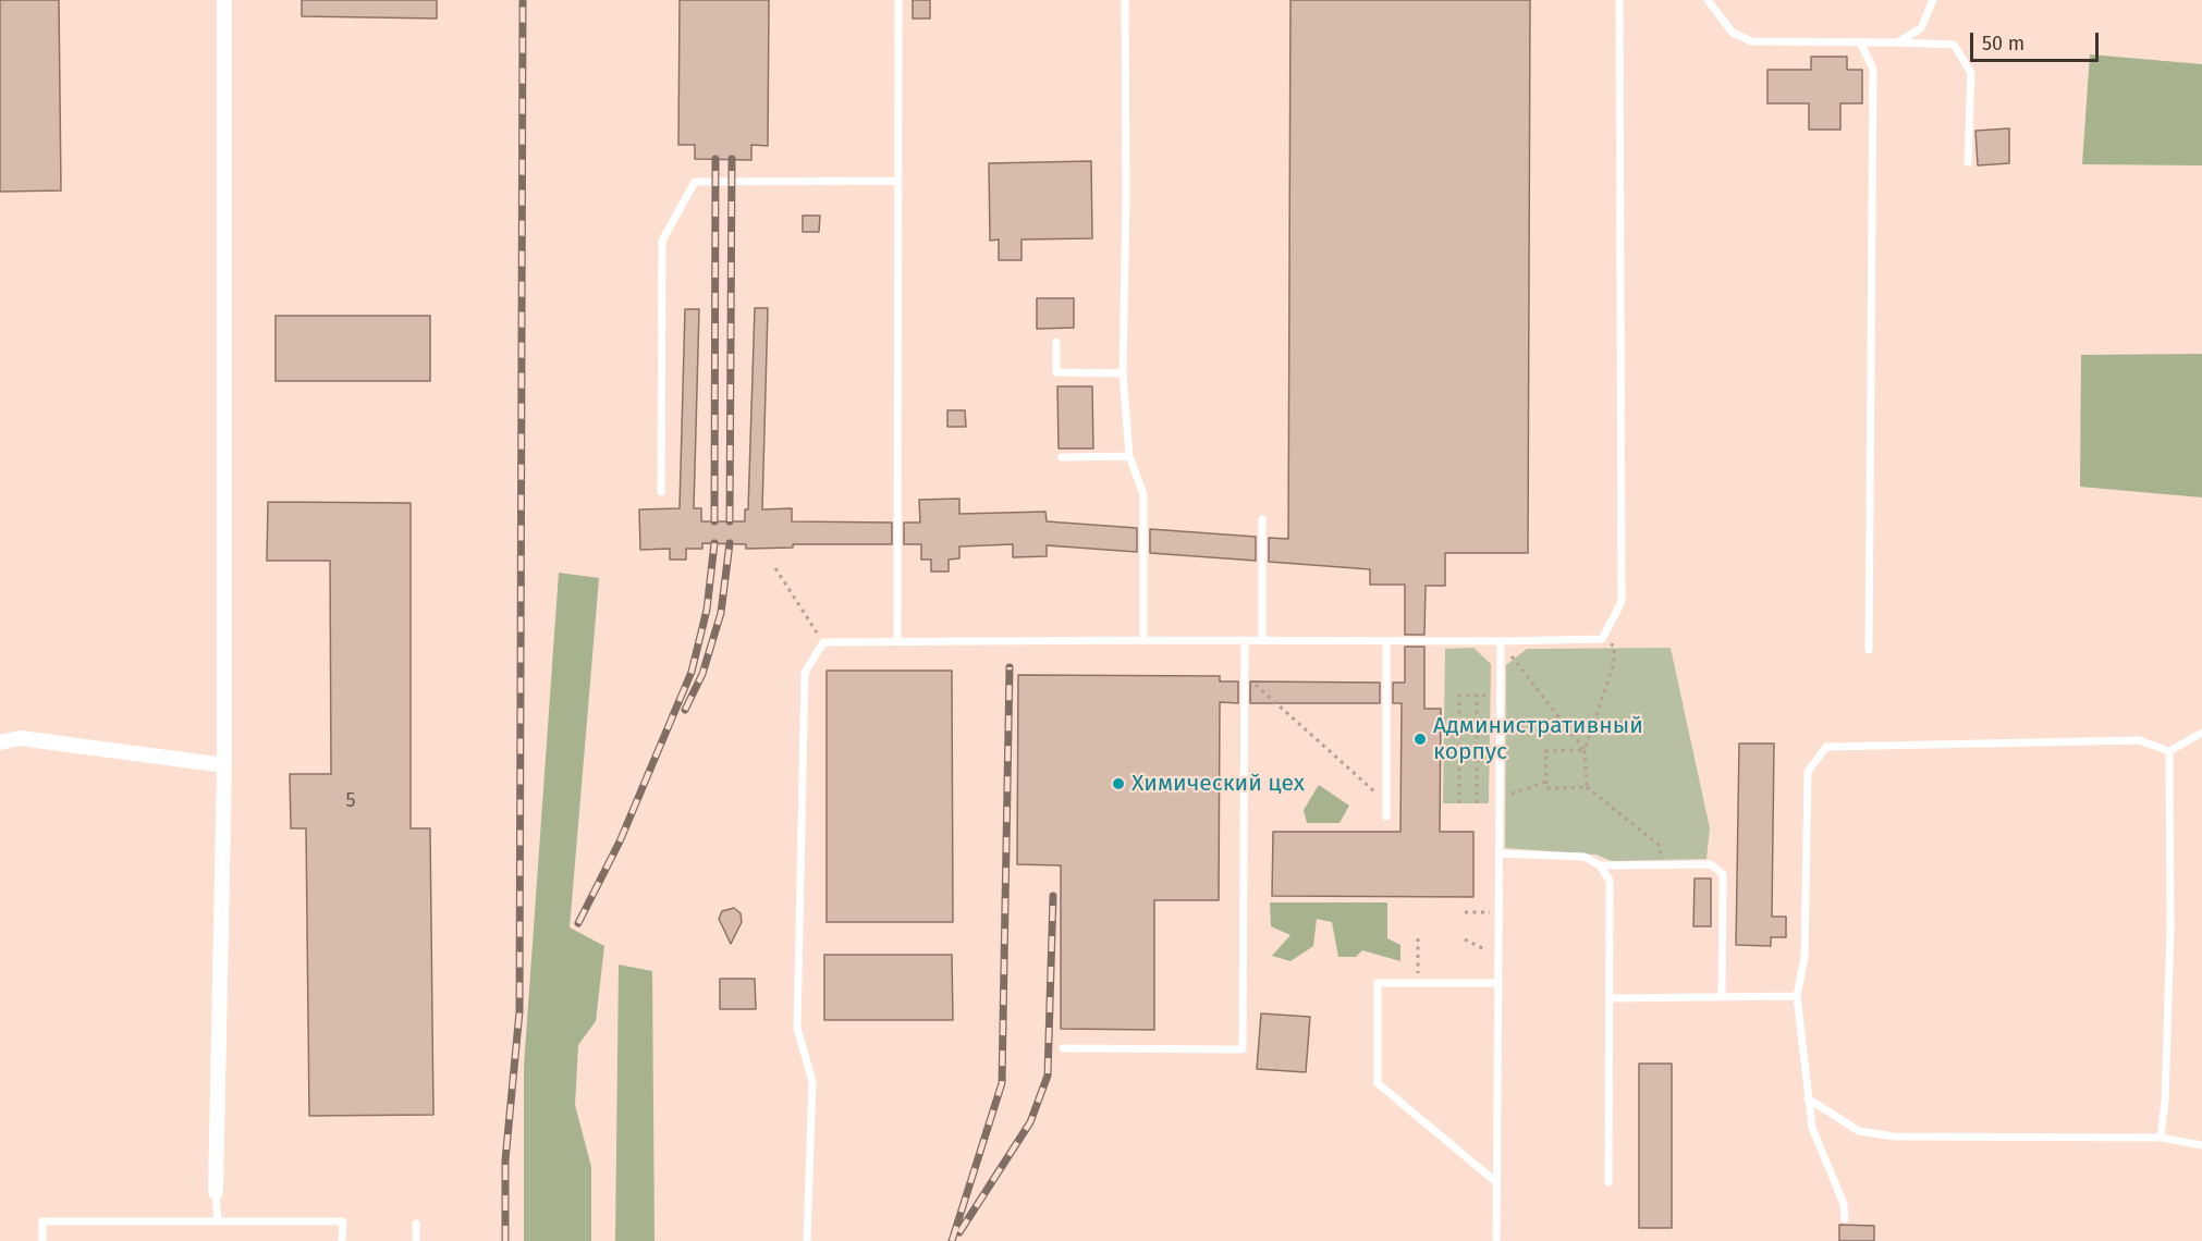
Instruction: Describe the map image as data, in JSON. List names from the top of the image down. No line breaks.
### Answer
{"places":["Административный корпус","Химический цех"],"house_numbers":["5"],"scale_bar":"50 m"}
